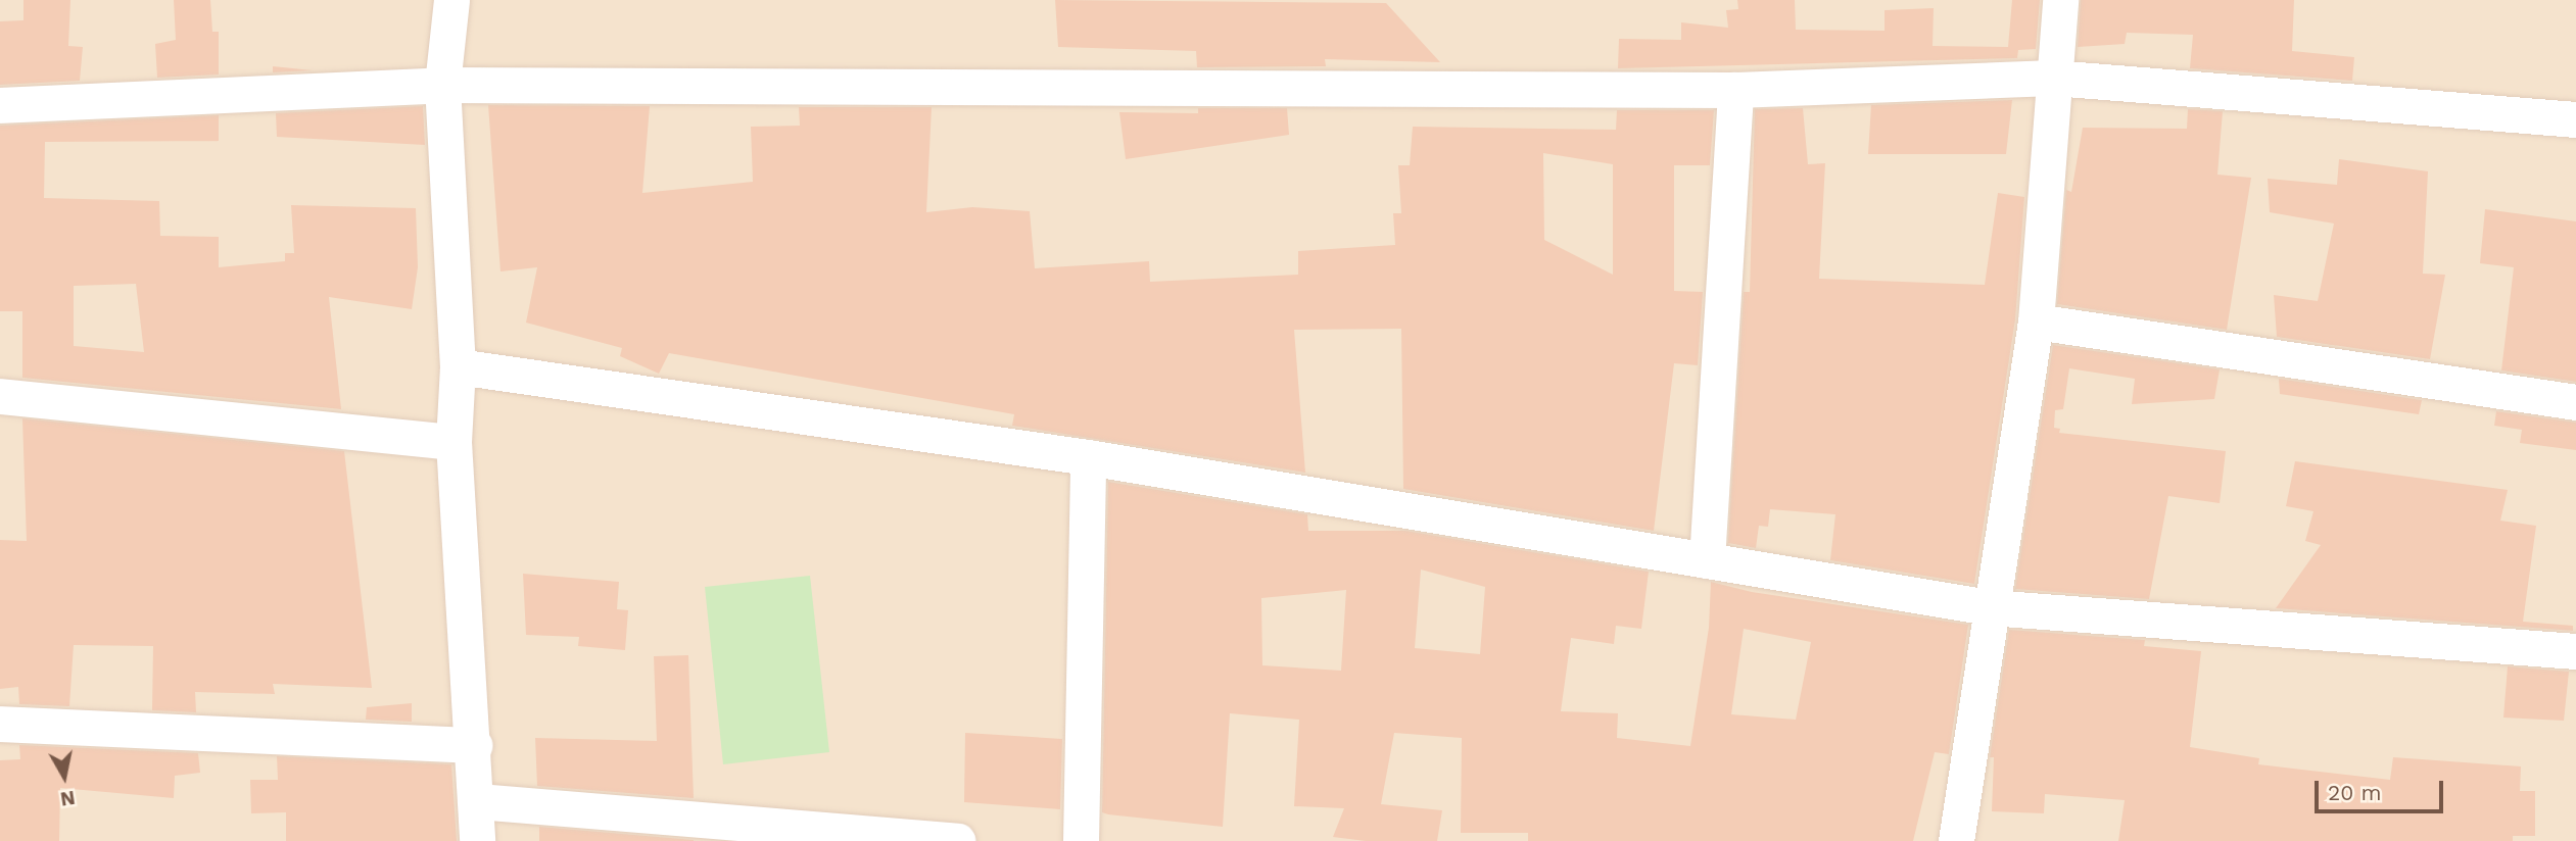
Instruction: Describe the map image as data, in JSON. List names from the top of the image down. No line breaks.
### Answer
{"scale_bar":"20 m","north":"bottom"}
